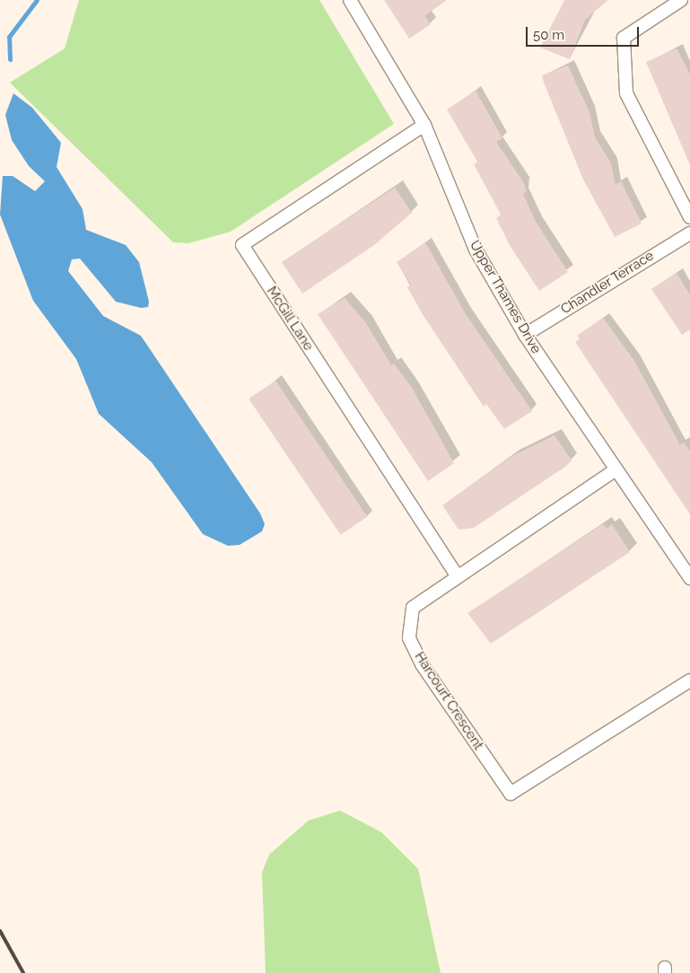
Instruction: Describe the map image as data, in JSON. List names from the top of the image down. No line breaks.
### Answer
{"streets":{"street":["Chandler Terrace","Upper Thames Drive","McGill Lane","Harcourt Crescent"]},"crossings":[["Chandler Terrace","Upper Thames Drive"],["Upper Thames Drive","McGill Lane"],["Upper Thames Drive","Harcourt Crescent"],["McGill Lane","Harcourt Crescent"]],"scale_bar":"50 m"}
